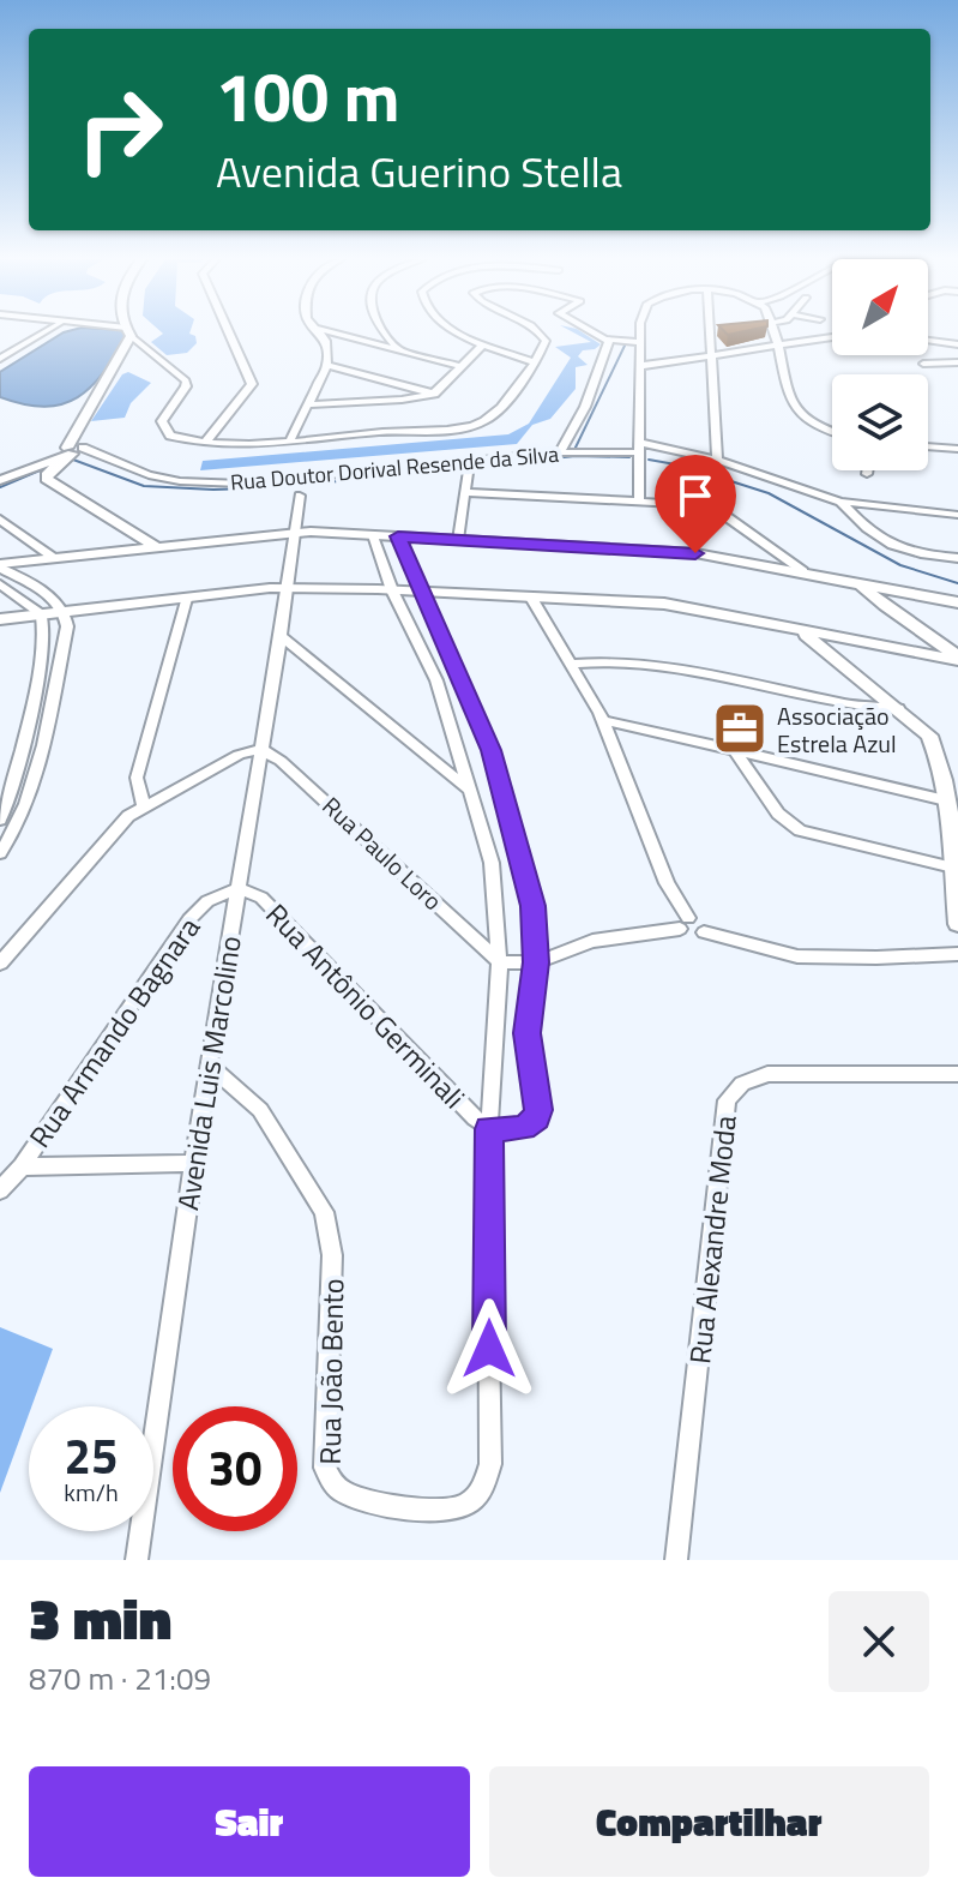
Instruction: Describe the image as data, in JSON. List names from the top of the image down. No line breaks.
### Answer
{"streets":{"street":["Rua Doutor Dorival Resende da Silva","Rua Paulo Loro","Rua Antônio Germinali","Rua Armando Bagnara","Avenida Luis Marcolino","Rua Alexandre Moda","Rua João Bento"]},"crossings":[["Rua Paulo Loro","Avenida Luis Marcolino"],["Rua Paulo Loro","Rua João Bento"],["Rua Antônio Germinali","Rua Armando Bagnara"],["Rua Antônio Germinali","Avenida Luis Marcolino"],["Rua Antônio Germinali","Rua João Bento"],["Rua Armando Bagnara","Avenida Luis Marcolino"],["Avenida Luis Marcolino","Rua João Bento"]],"places":{"office":["Associação Estrela Azul"]},"north":"top right","page":{"turn":["100 m","Avenida Guerino Stella"],"speed":"25 km/h","limit":"30","heading":["3 min","870 m · 21:09"],"buttons":["Sair","Compartilhar"]}}
